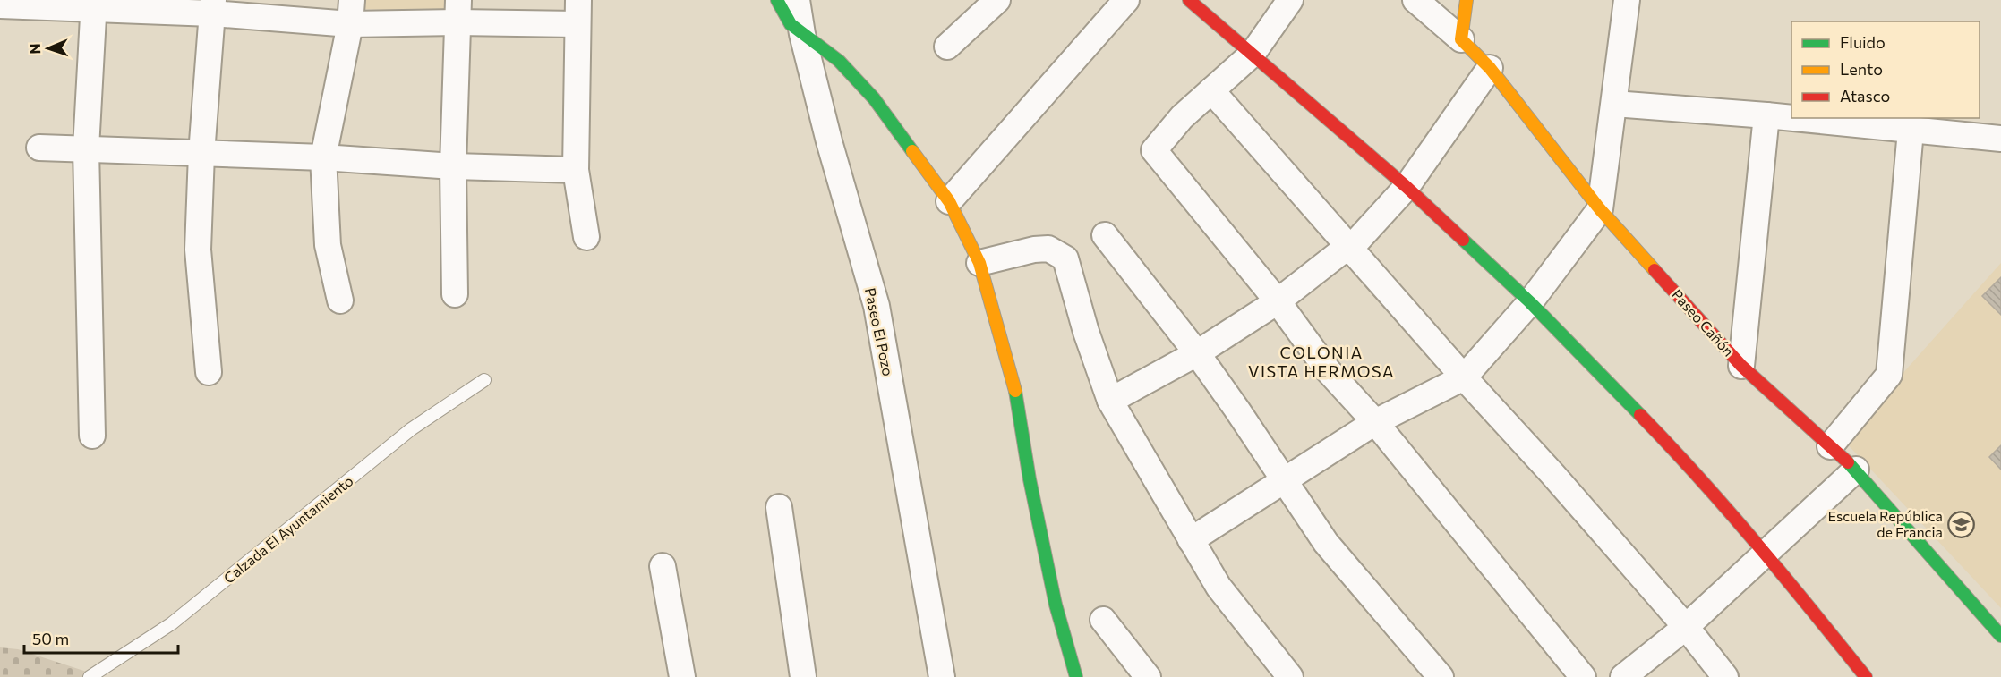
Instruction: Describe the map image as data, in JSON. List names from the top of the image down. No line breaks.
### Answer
{"streets":{"street":["Paseo Cañón","Paseo El Pozo"],"lane":["Calzada El Ayuntamiento"]},"districts":["COLONIA VISTA HERMOSA"],"places":{"school or university":["Escuela República de Francia"]},"legend":["Fluido","Lento","Atasco"],"scale_bar":"50 m","north":"left"}
